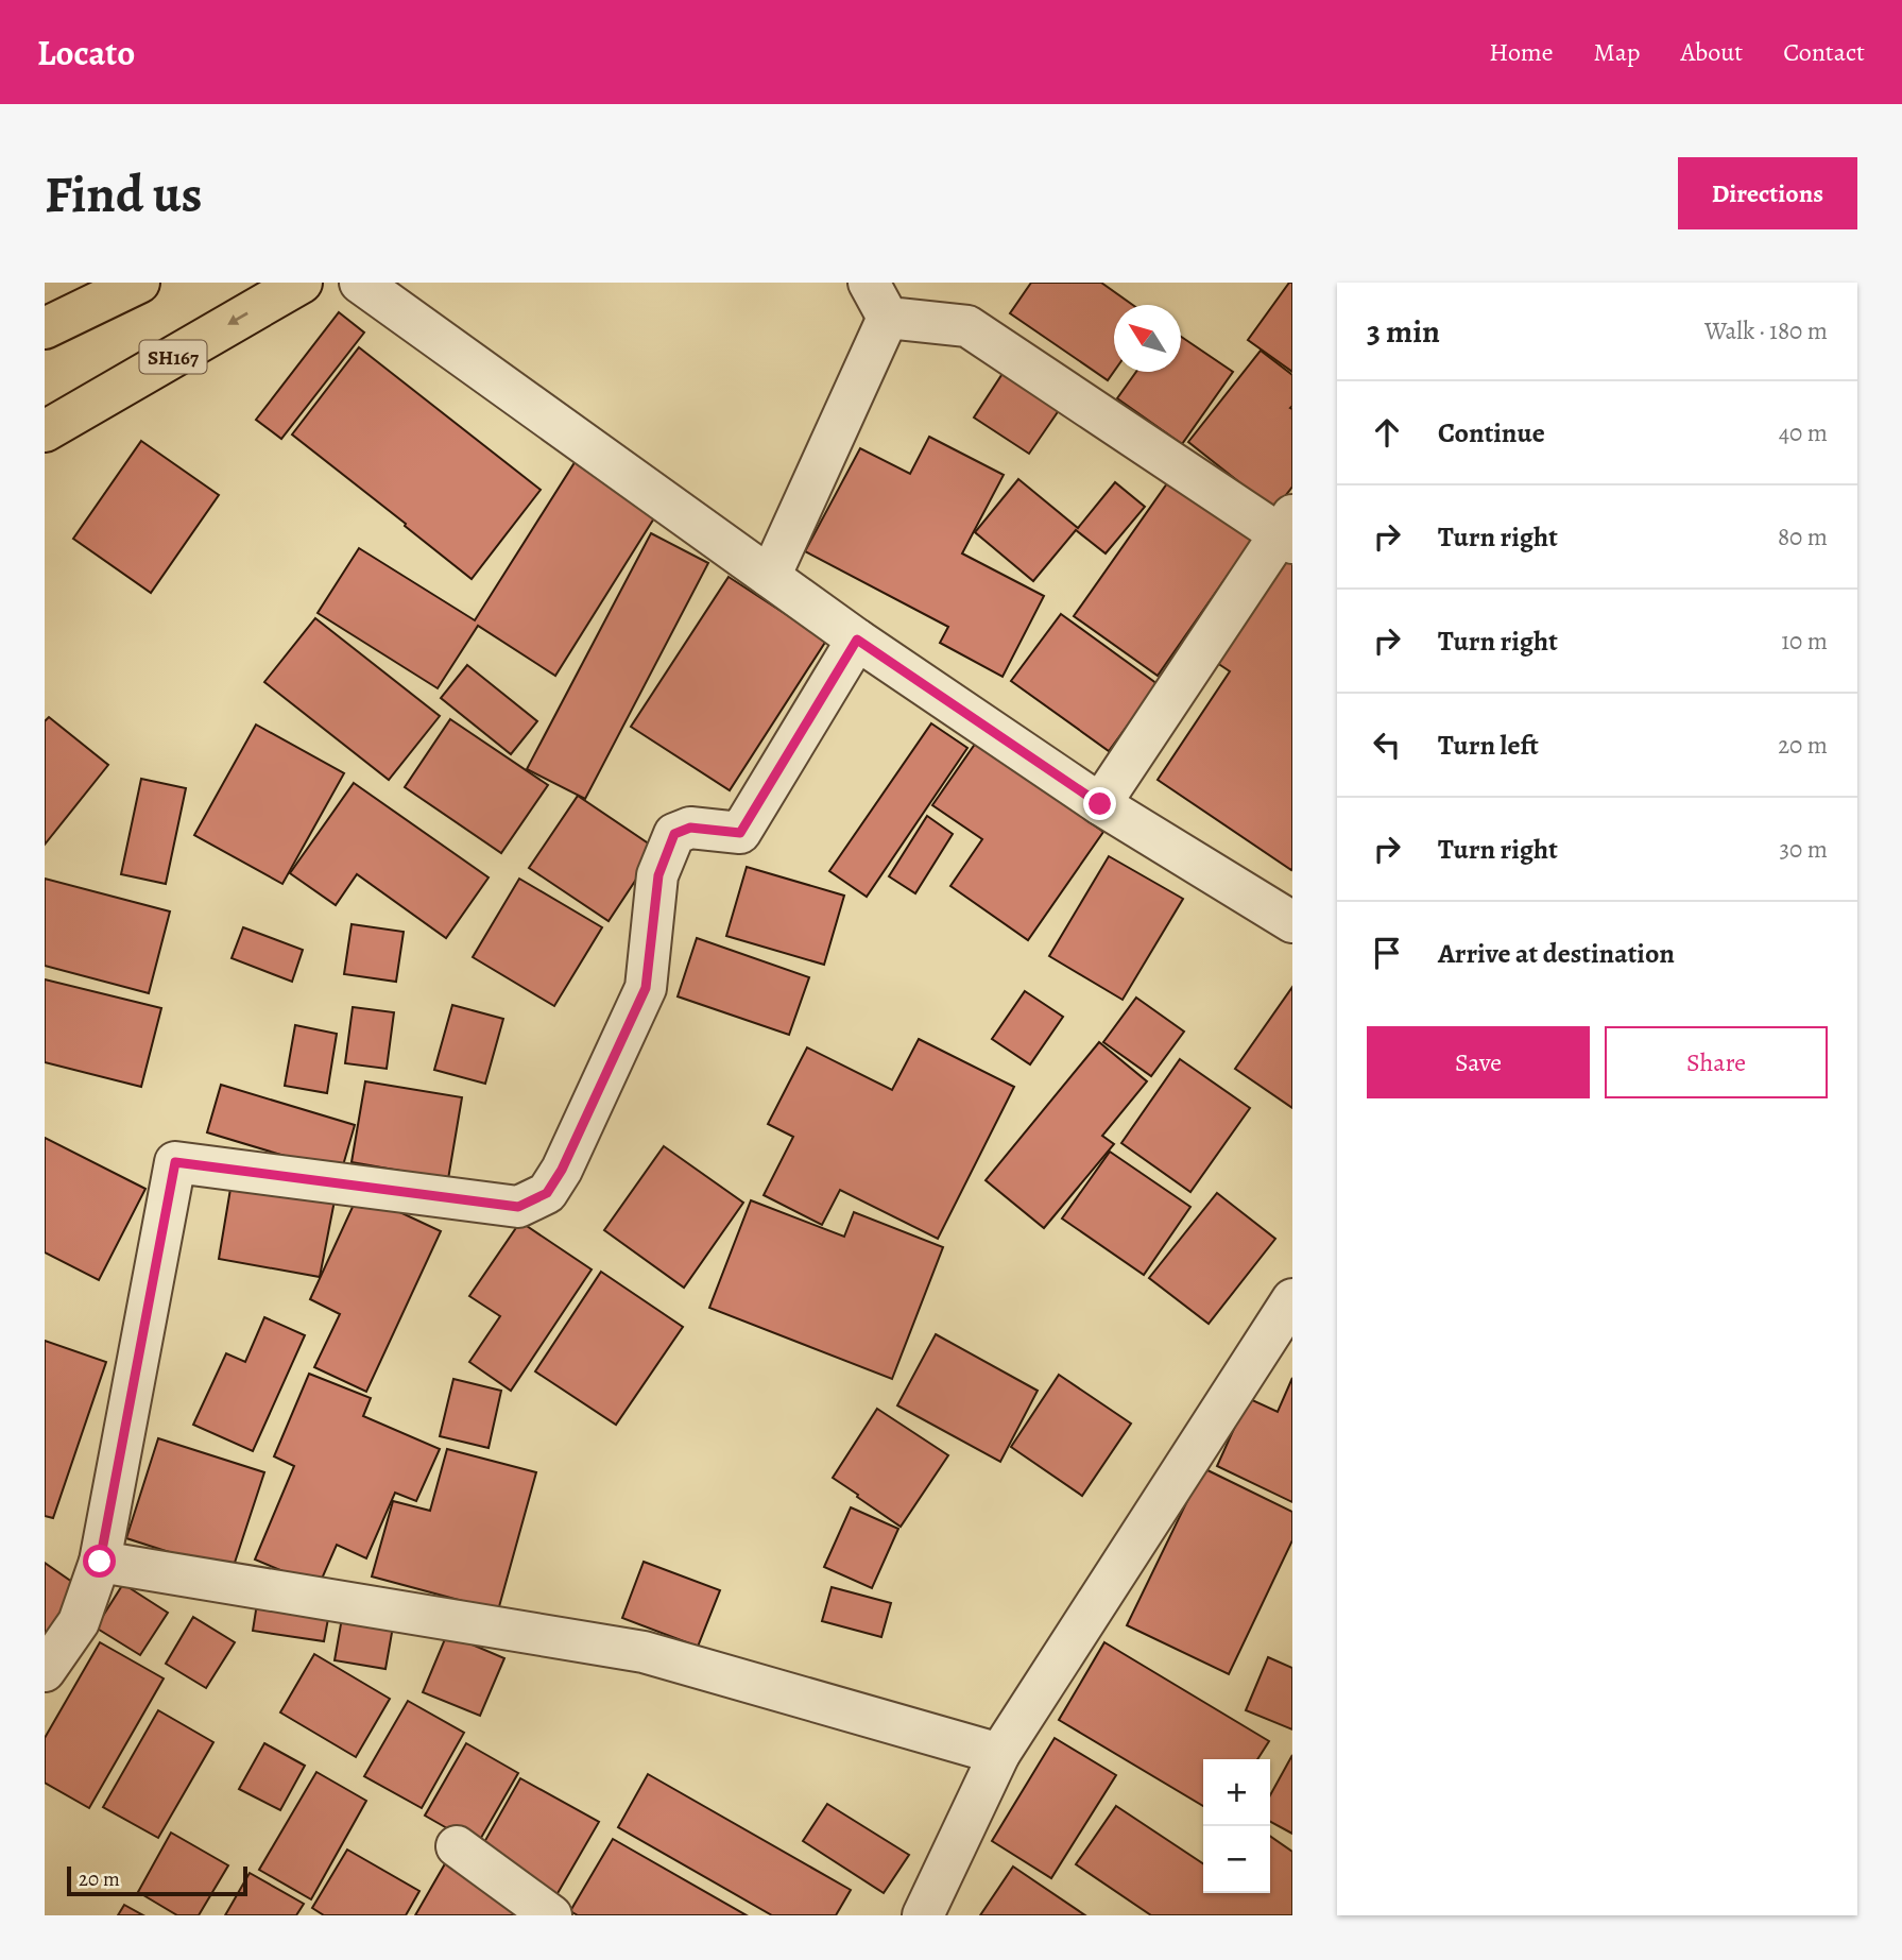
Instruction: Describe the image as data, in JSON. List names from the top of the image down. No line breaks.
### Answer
{"streets":{"main road":["SH167"]},"scale_bar":"20 m","north":"top left","page":{"header":"Locato","nav":["Home","Map","About","Contact"],"buttons":["Directions",["Save","Share"]],"title":"Find us","heading":["3 min","Walk · 180 m"],"list":[["Continue","40 m"],["Turn right","80 m"],["Turn right","10 m"],["Turn left","20 m"],["Turn right","30 m"],"Arrive at destination"],"map_buttons":["+","−"],"scale":"20 m"}}
